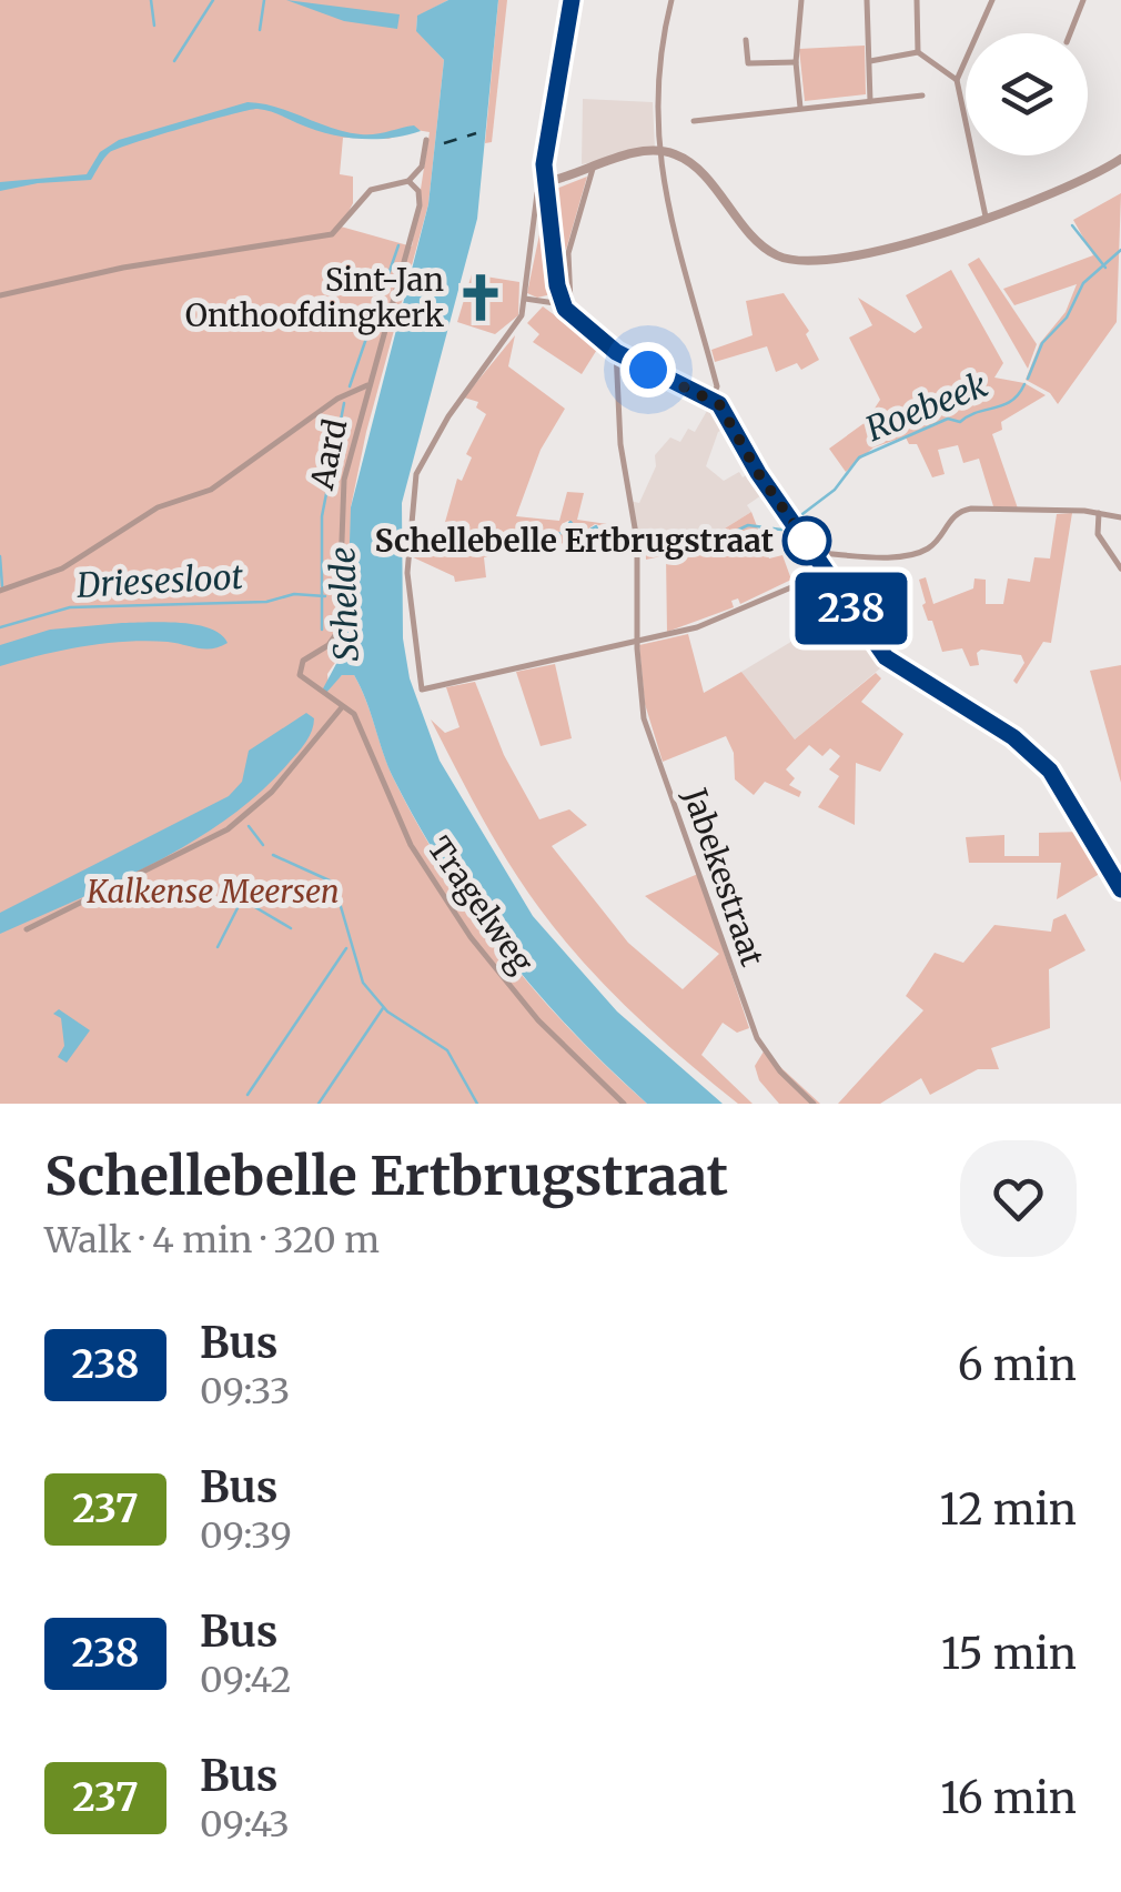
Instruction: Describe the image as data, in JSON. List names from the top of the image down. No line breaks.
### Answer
{"streets":{"street":["Aard","Jabekestraat","Tragelweg"]},"crossings":[["Aard","Tragelweg"]],"water":["Roebeek","Driesesloot","Schelde"],"parks":["Kalkense Meersen"],"places":{"church":["Sint-Jan Onthoofdingkerk"],"other":["Schellebelle Ertbrugstraat"]},"lines":["bus line 238"],"page":{"on_map":"238","heading":["Schellebelle Ertbrugstraat","Walk · 4 min · 320 m"],"list":[{"mark":"238","name":"Bus","note":"09:33","value":"6 min"},{"mark":"237","name":"Bus","note":"09:39","value":"12 min"},{"mark":"238","name":"Bus","note":"09:42","value":"15 min"},{"mark":"237","name":"Bus","note":"09:43","value":"16 min"}]}}
